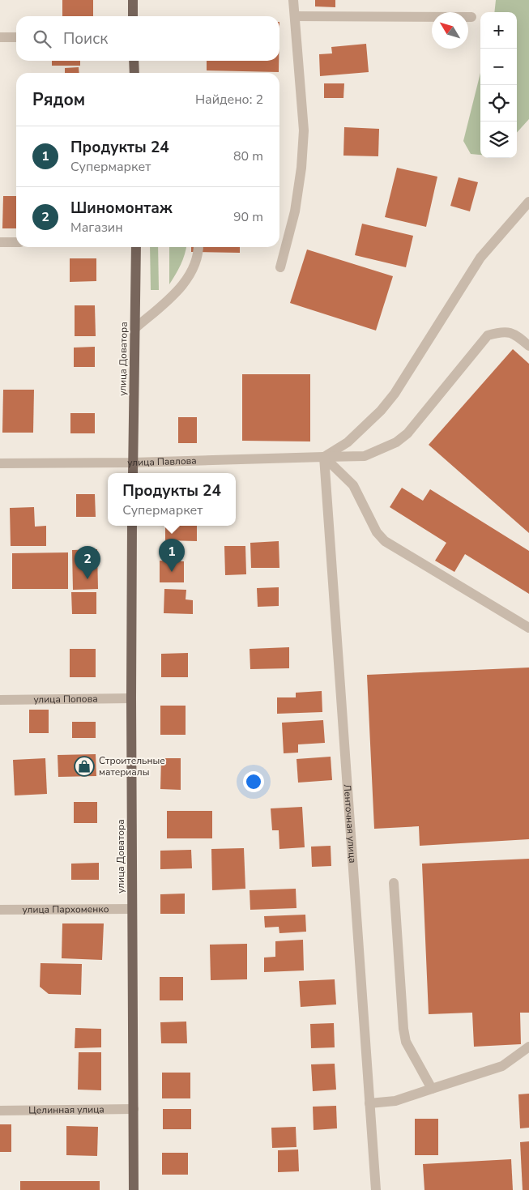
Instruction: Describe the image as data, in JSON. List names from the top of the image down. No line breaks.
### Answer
{"streets":{"main road":["улица Доватора"],"street":["улица Павлова","улица Попова","Ленточная улица","улица Пархоменко","Целинная улица"]},"crossings":[["улица Доватора","улица Павлова"],["улица Доватора","улица Попова"],["улица Доватора","улица Пархоменко"],["улица Доватора","Целинная улица"],["улица Павлова","Ленточная улица"]],"places":{"shop":["Строительные материалы"]},"north":"top left","page":{"map_buttons":["+","−"],"search":"Поиск","heading":["Рядом","Найдено: 2"],"list":[{"mark":"1","name":"Продукты 24","note":"Супермаркет","value":"80 m"},{"mark":"2","name":"Шиномонтаж","note":"Магазин","value":"90 m"}],"popup":["Продукты 24","Супермаркет"],"pins":["1","2"]}}
